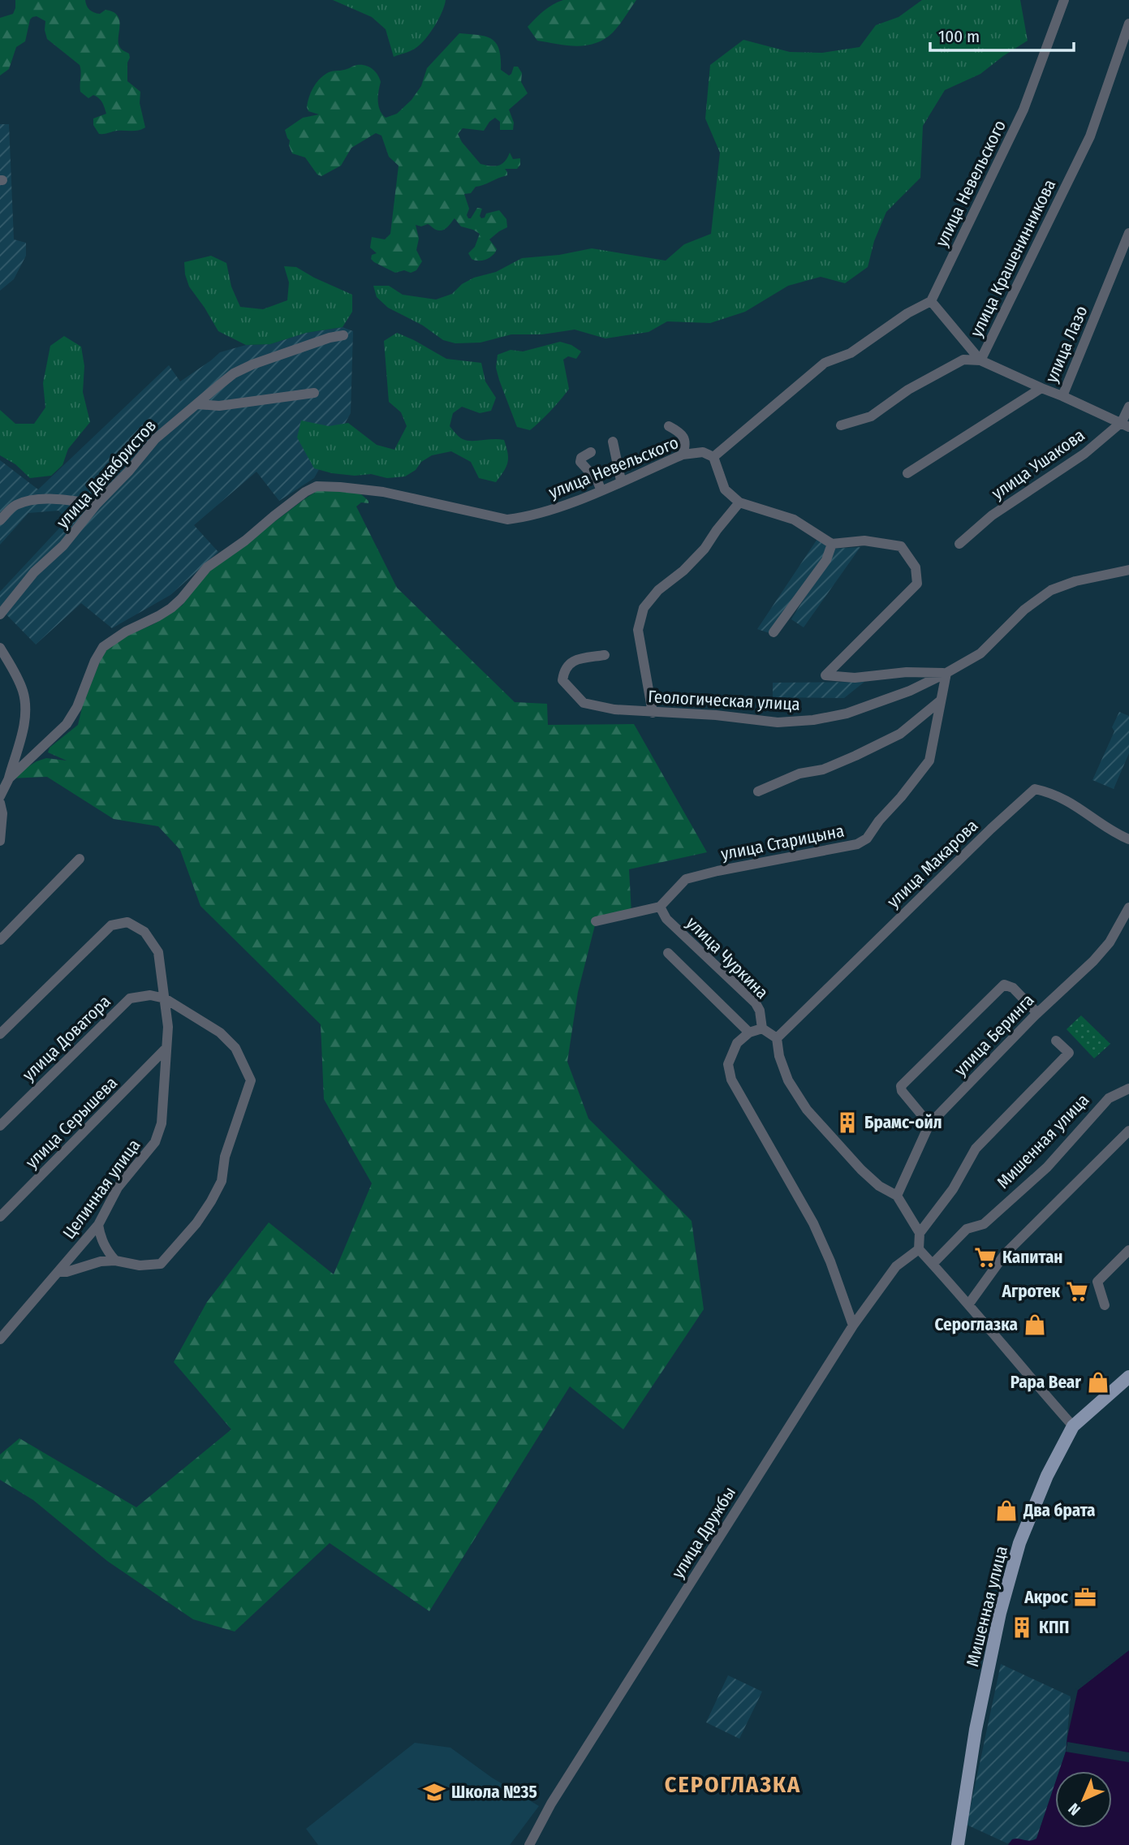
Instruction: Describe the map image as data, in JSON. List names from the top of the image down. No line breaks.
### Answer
{"streets":{"main road":["Мишенная улица"],"street":["улица Невельского","улица Крашенинникова","улица Лазо","улица Ушакова","улица Декабристов","Геологическая улица","улица Старицына","улица Макарова","улица Чуркина","улица Беринга","улица Доватора","улица Серышева","Целинная улица","улица Дружбы"]},"crossings":[["Геологическая улица","улица Старицына"],["улица Старицына","улица Чуркина"],["улица Доватора","Целинная улица"],["улица Серышева","Целинная улица"]],"districts":["СЕРОГЛАЗКА"],"places":{"building":["Брамс-ойл","КПП"],"supermarket":["Капитан","Агротек"],"shop":["Сероглазка","Papa Bear","Два брата"],"office":["Акрос"],"school or university":["Школа №35"]},"scale_bar":"100 m","north":"bottom left"}
